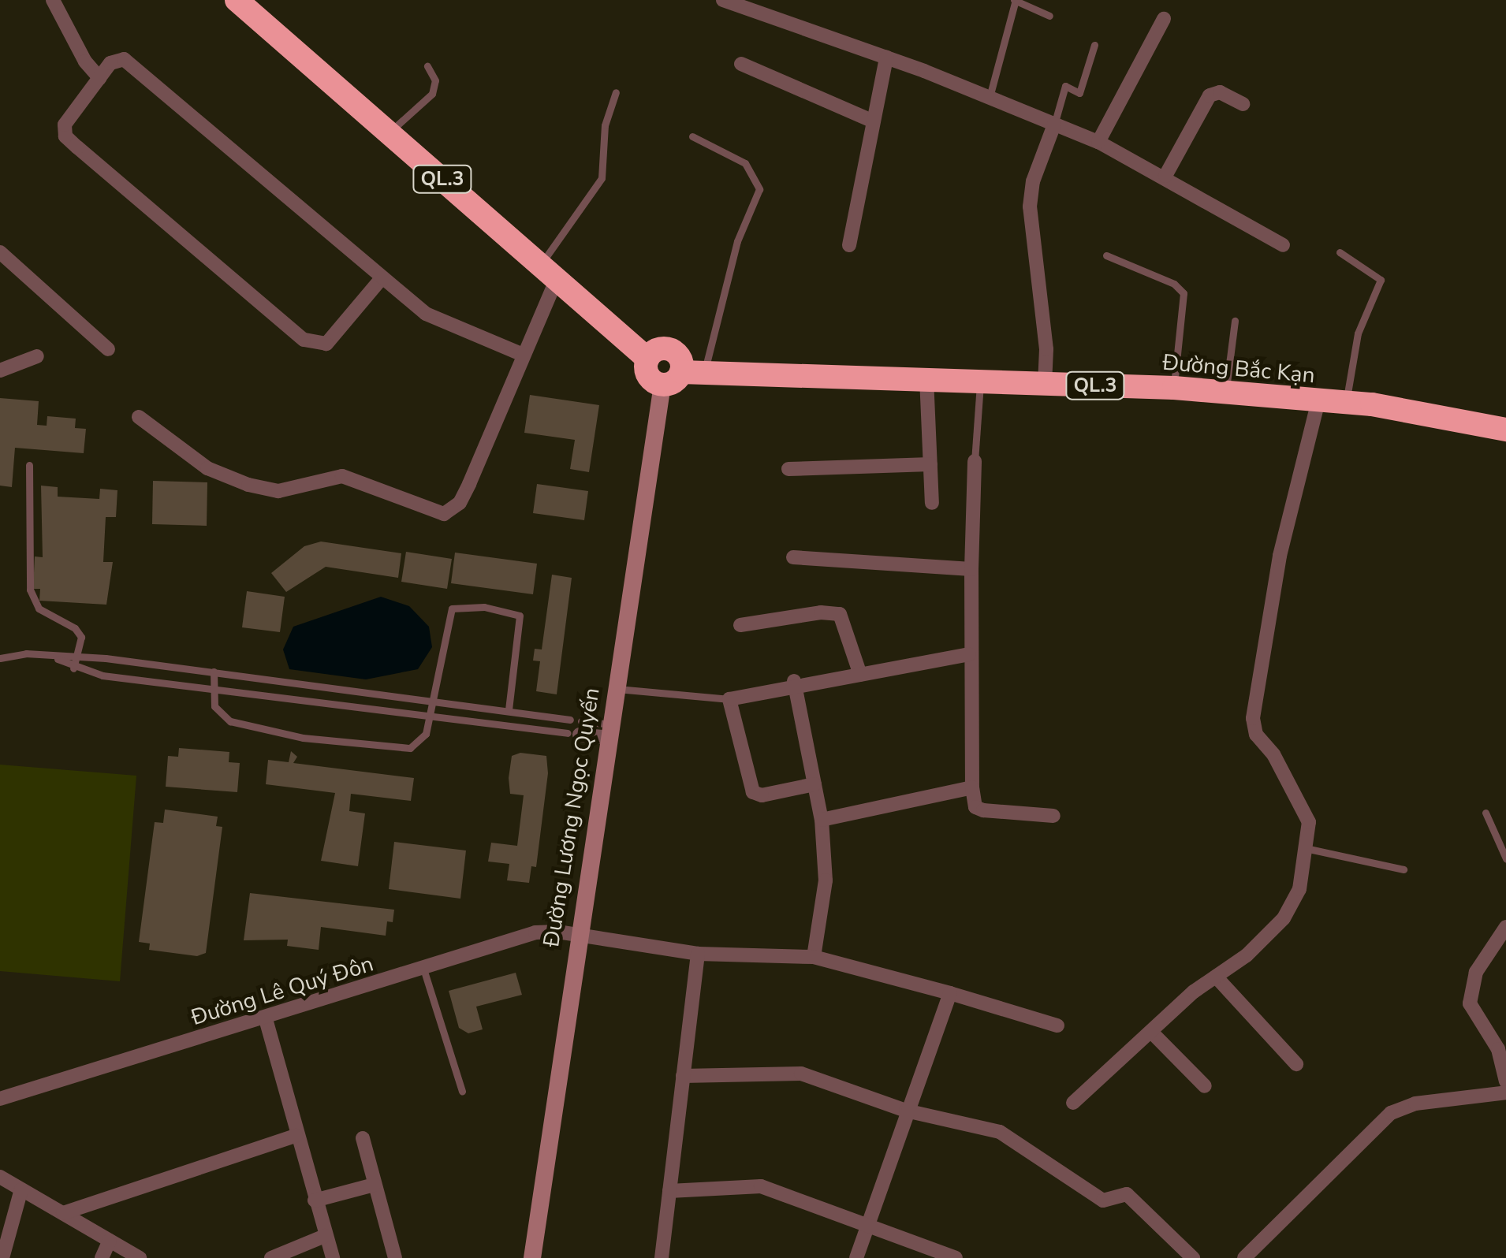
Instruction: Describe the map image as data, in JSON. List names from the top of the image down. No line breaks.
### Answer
{"streets":{"highway":["QL.3","Đường Bắc Kạn"],"main road":["Đường Lương Ngọc Quyến"],"street":["Đường Lê Quý Đôn"]},"crossings":[["QL.3","Đường Bắc Kạn"],["QL.3","Đường Lương Ngọc Quyến"],["Đường Bắc Kạn","Đường Lương Ngọc Quyến"],["Đường Lương Ngọc Quyến","Đường Lê Quý Đôn"]]}
